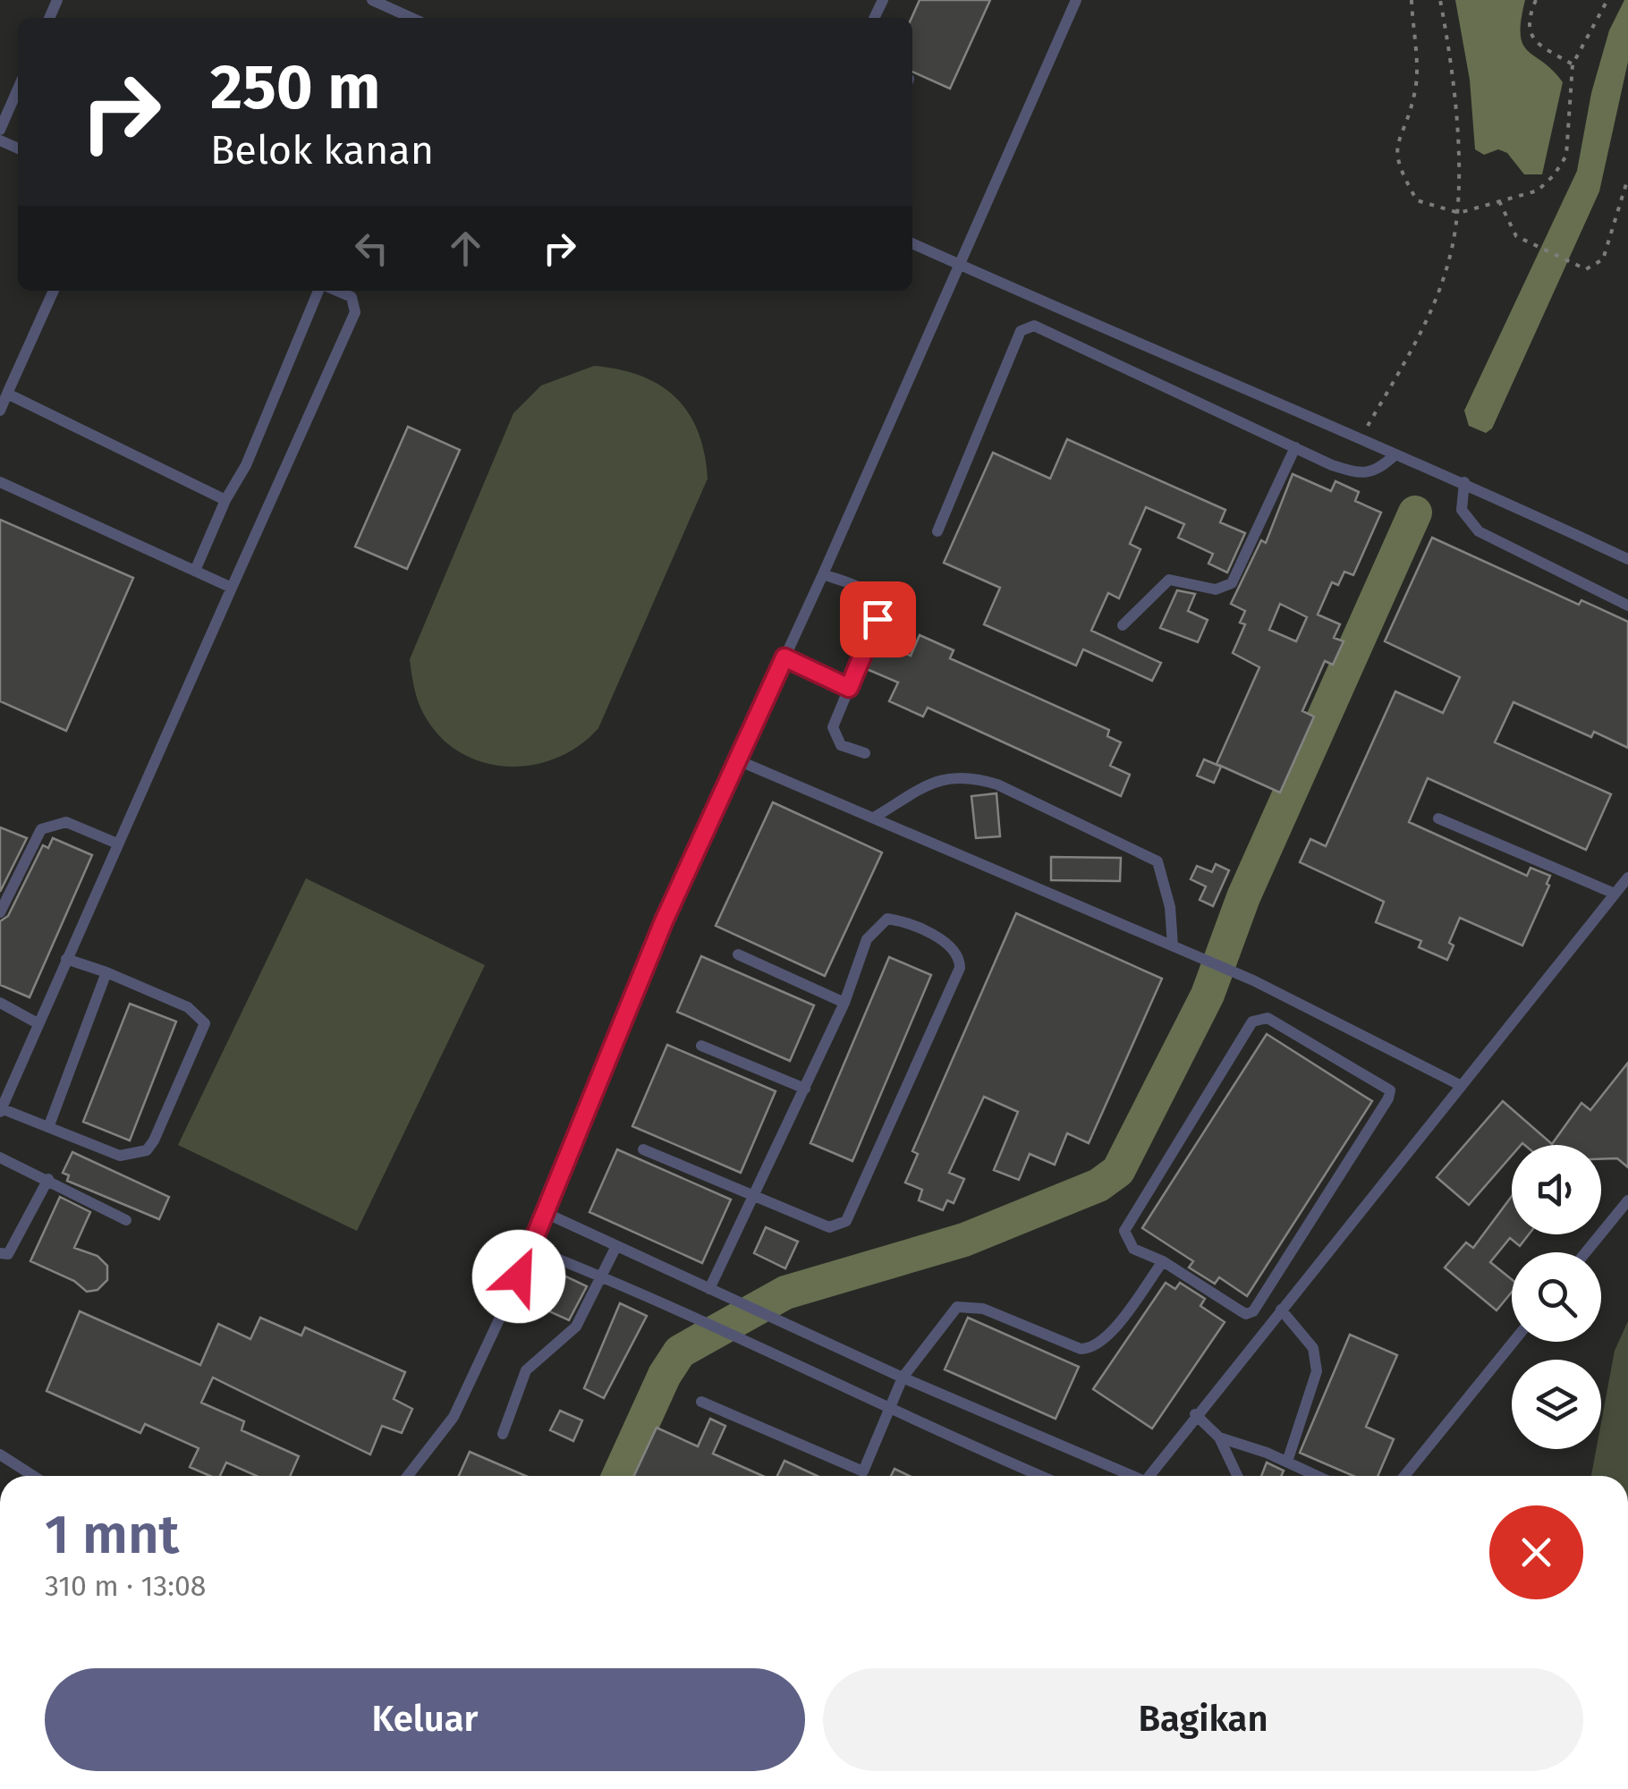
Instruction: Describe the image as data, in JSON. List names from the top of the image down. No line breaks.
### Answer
{"page":{"turn":["250 m","Belok kanan"],"heading":["1 mnt","310 m · 13:08"],"buttons":["Keluar","Bagikan"]}}
